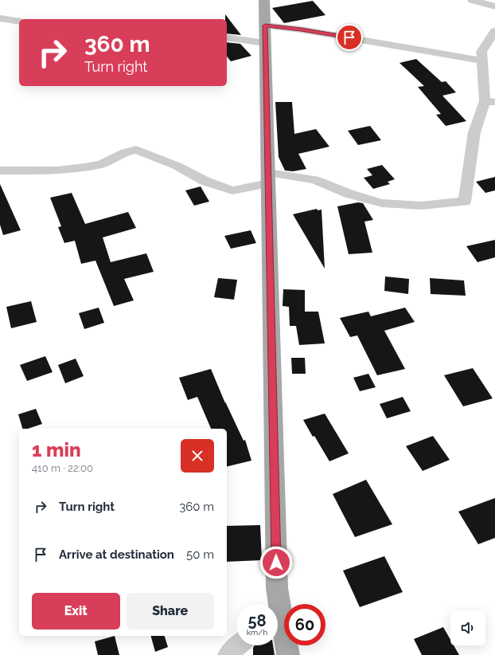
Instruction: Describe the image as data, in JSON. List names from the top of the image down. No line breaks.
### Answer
{"page":{"turn":["360 m","Turn right"],"heading":["1 min","410 m · 22:00"],"list":[{"name":"Turn right","value":"360 m"},{"name":"Arrive at destination","value":"50 m"}],"buttons":["Exit","Share"],"speed":"58 km/h","limit":"60"}}
